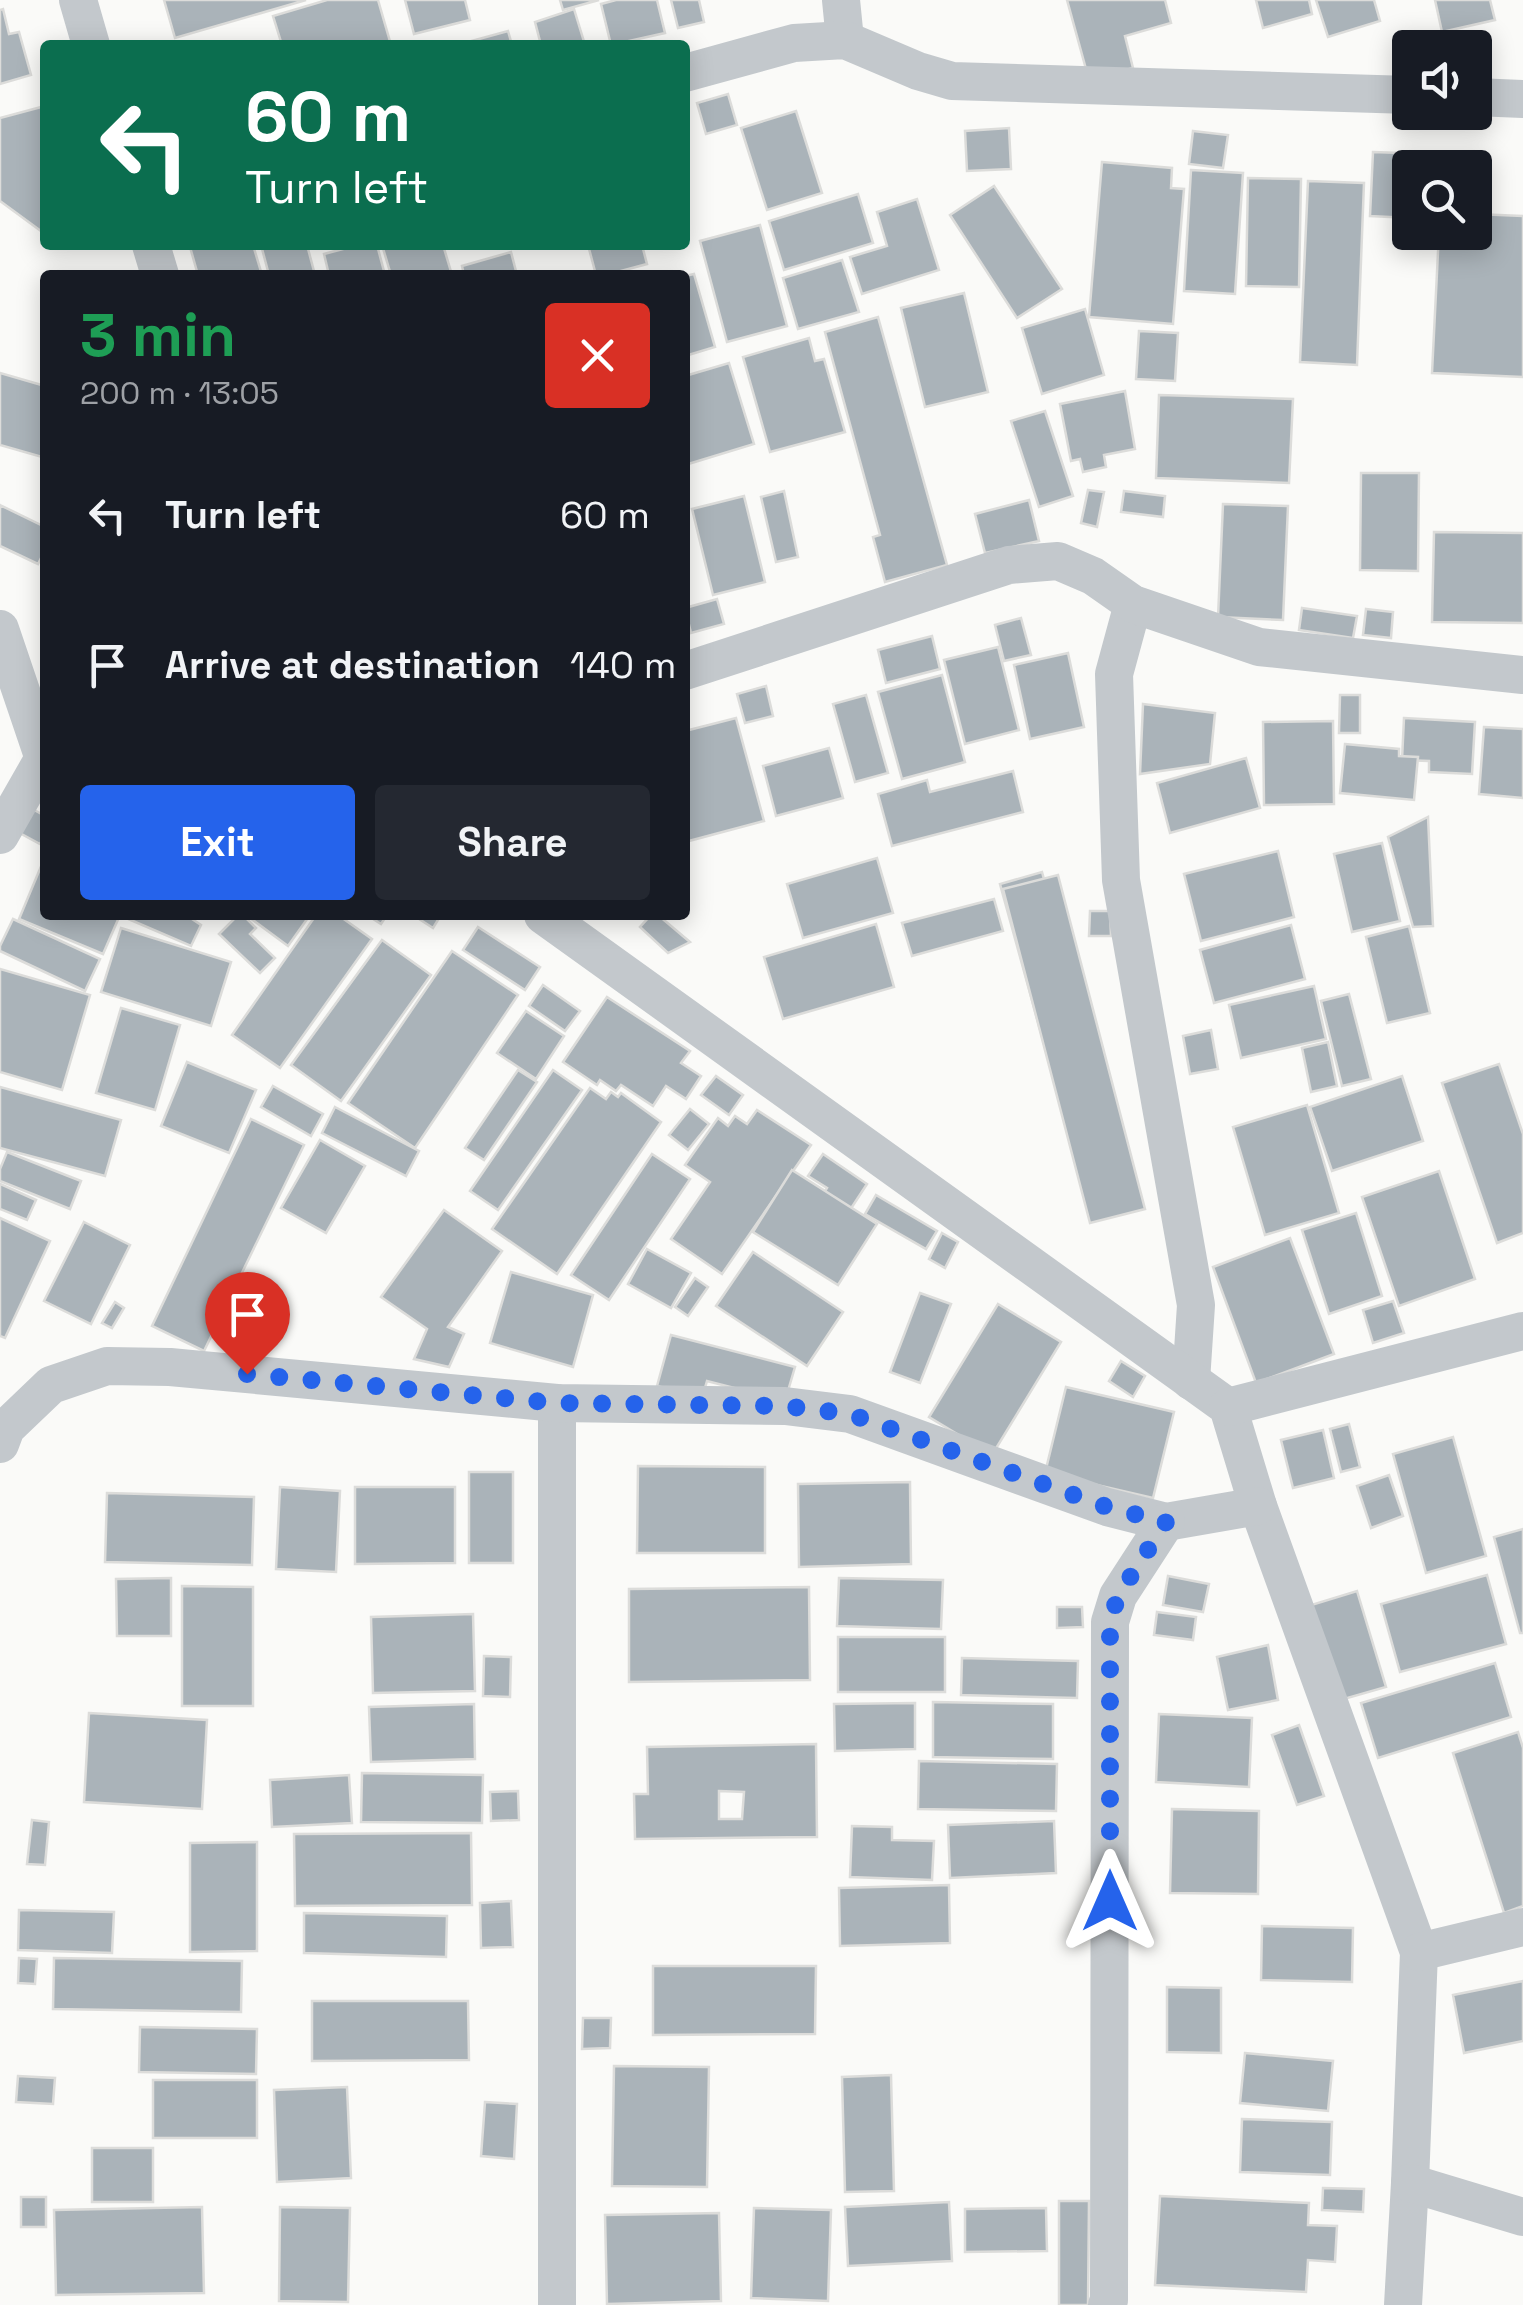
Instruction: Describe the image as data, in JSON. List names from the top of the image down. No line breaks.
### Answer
{"page":{"turn":["60 m","Turn left"],"heading":["3 min","200 m · 13:05"],"list":[{"name":"Turn left","value":"60 m"},{"name":"Arrive at destination","value":"140 m"}],"buttons":["Exit","Share"]}}
